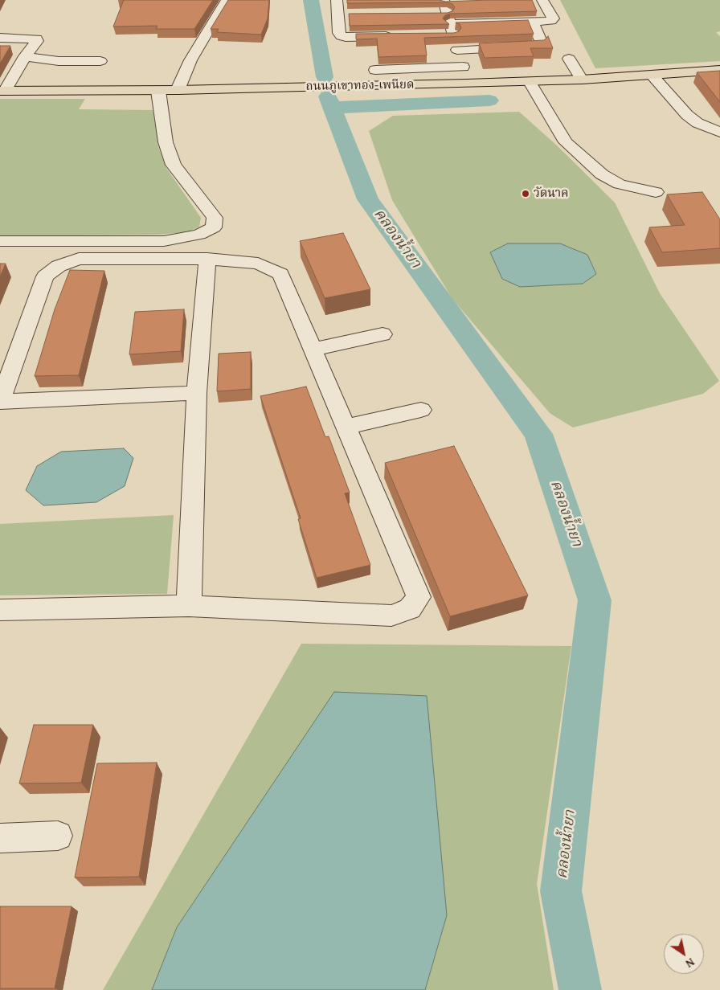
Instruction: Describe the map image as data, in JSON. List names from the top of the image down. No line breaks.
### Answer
{"streets":{"main road":["ถนนภูเขาทอง-เพนียด"]},"water":["คลองน้ำยา"],"places":["วัดนาค"],"north":"bottom right"}
